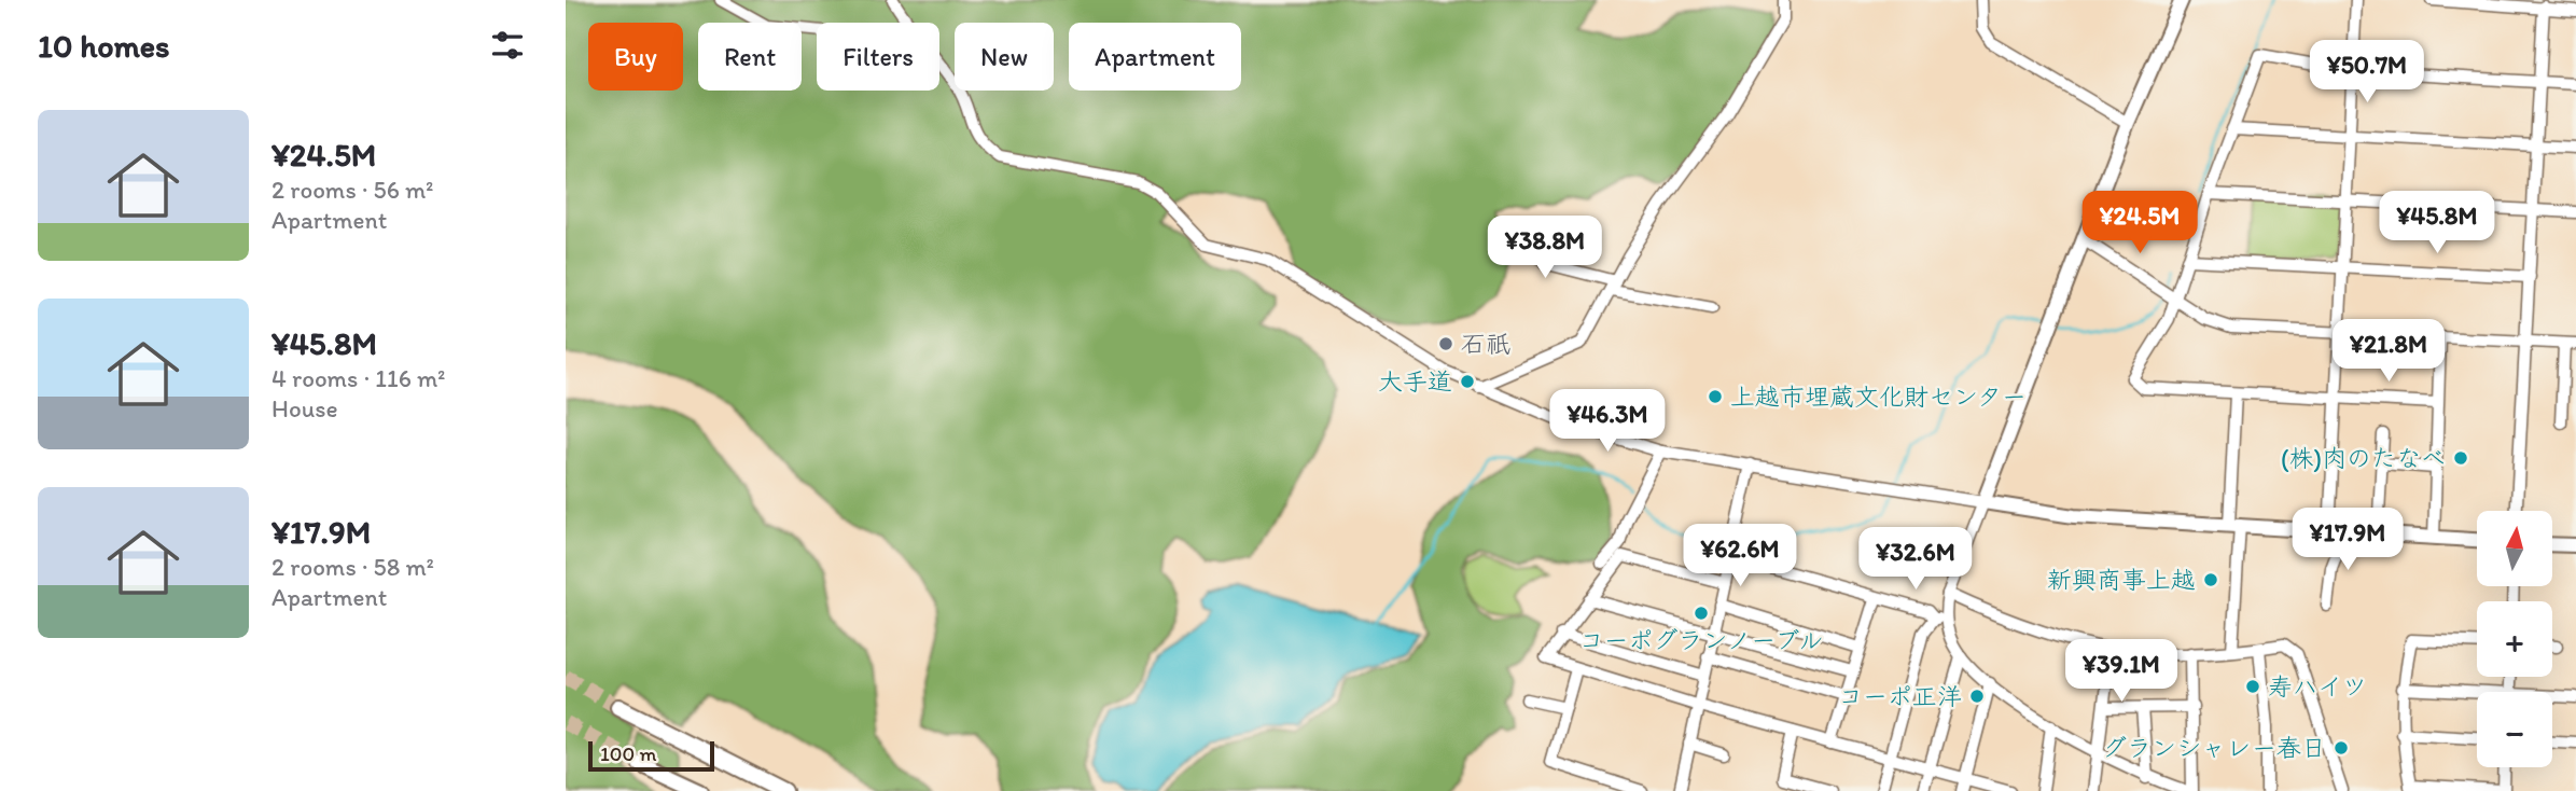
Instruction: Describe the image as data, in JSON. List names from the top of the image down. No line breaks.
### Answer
{"places":["石祇","大手道","上越市埋蔵文化財センター","(株)肉のたなべ","新興商事上越","コーポグランノーブル","寿ハイツ","コーポ正洋","グランシャレー春日"],"scale_bar":"100 m","north":"top","page":{"heading":"10 homes","chip":["Buy","Rent","Filters","New","Apartment"],"price":["¥50.7M","¥24.5M","¥45.8M","¥38.8M","¥21.8M","¥46.3M","¥17.9M","¥62.6M","¥32.6M","¥39.1M"],"list":[{"name":"¥24.5M","note":"2 rooms · 56 m² · Apartment"},{"name":"¥45.8M","note":"4 rooms · 116 m² · House"},{"name":"¥17.9M","note":"2 rooms · 58 m² · Apartment"}],"map_buttons":["+","−"],"scale":"100 m"}}
